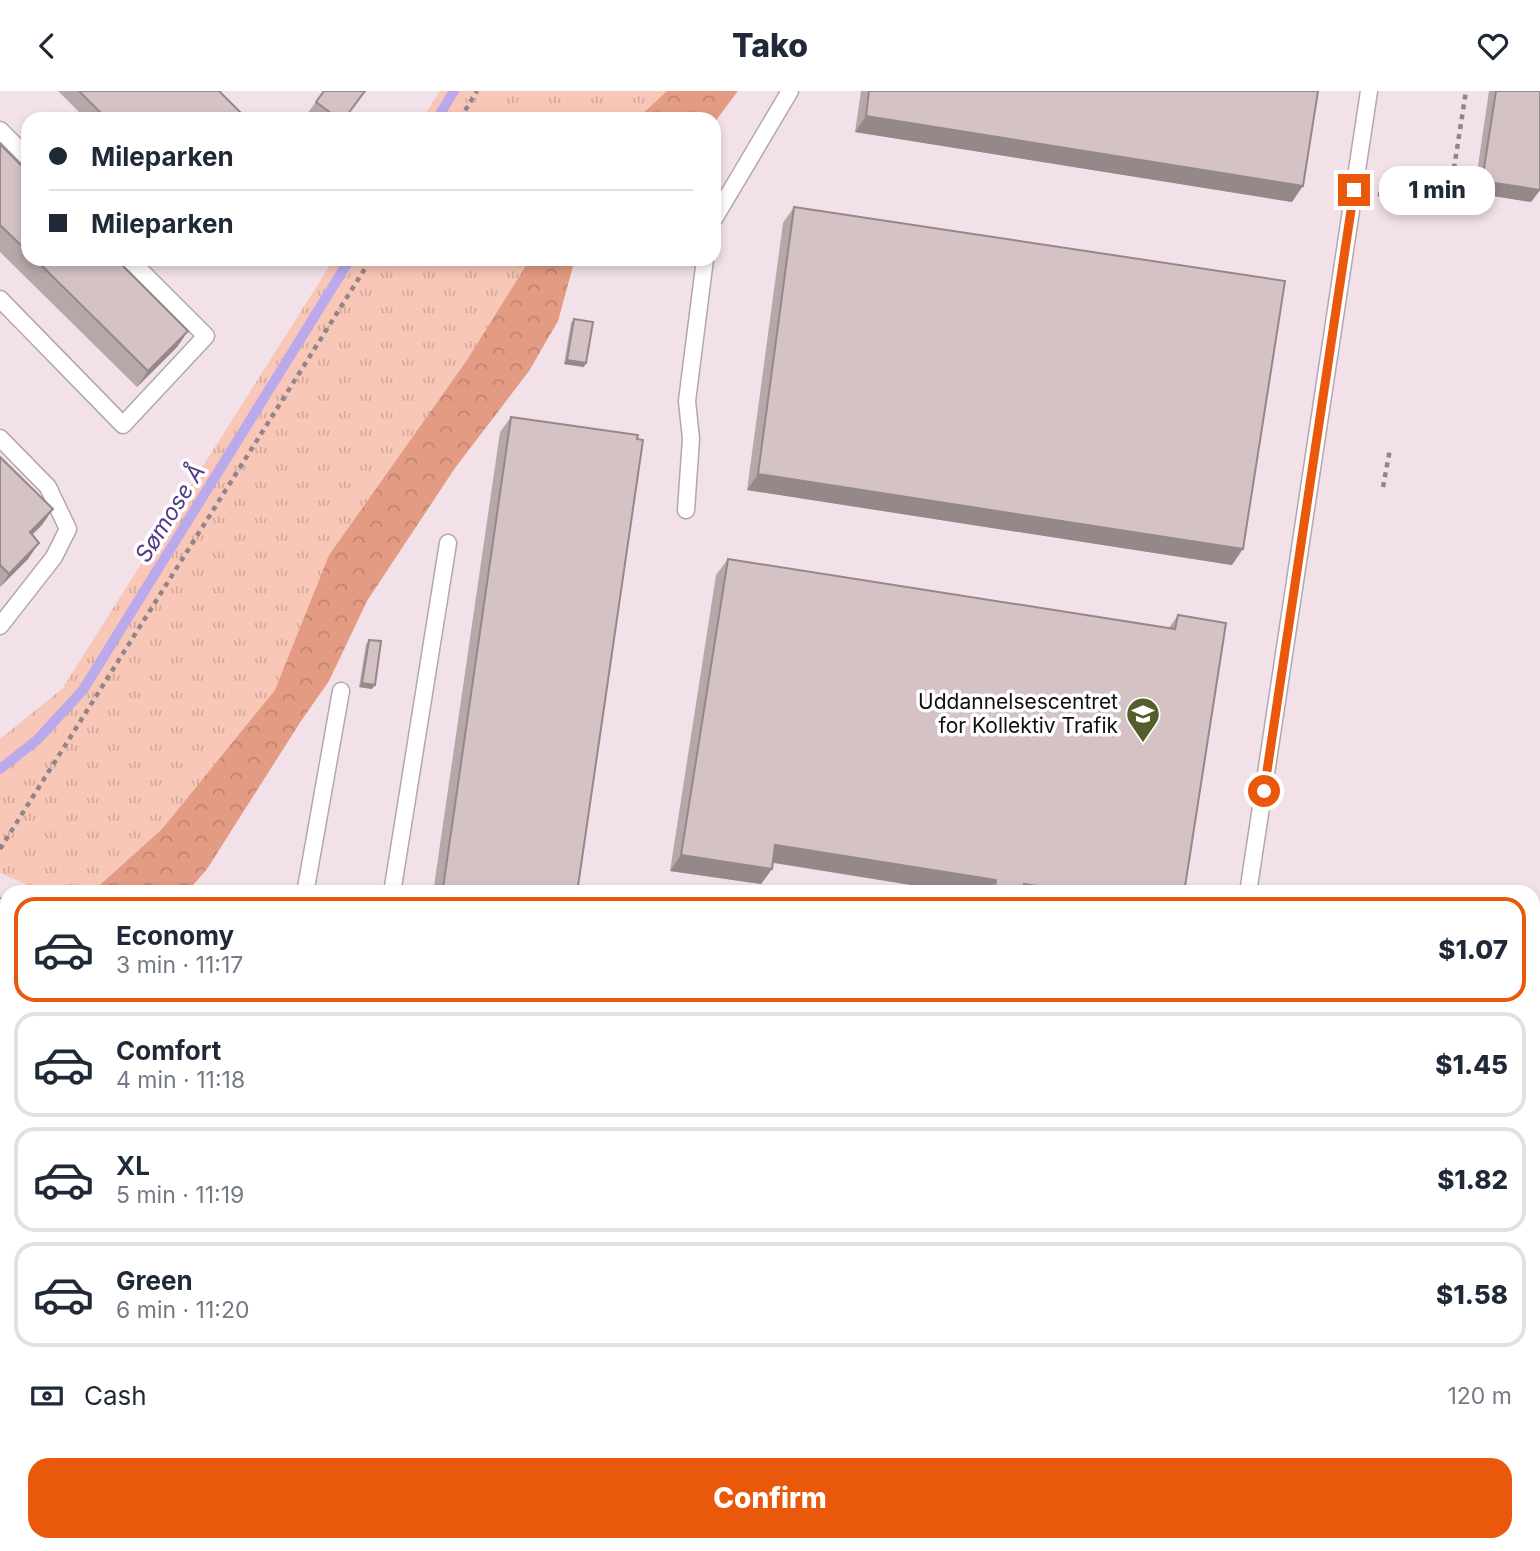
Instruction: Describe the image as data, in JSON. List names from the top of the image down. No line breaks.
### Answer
{"water":["Sømose Å"],"places":{"school or university":["Uddannelsescentret for Kollektiv Trafik"]},"page":{"header":"Tako","banner":["Mileparken","Mileparken"],"bubble":"1 min","list":[{"name":"Economy","note":"3 min · 11:17","value":"$1.07"},{"name":"Comfort","note":"4 min · 11:18","value":"$1.45"},{"name":"XL","note":"5 min · 11:19","value":"$1.82"},{"name":"Green","note":"6 min · 11:20","value":"$1.58"}],"pay":["Cash","120 m"],"buttons":"Confirm"}}
